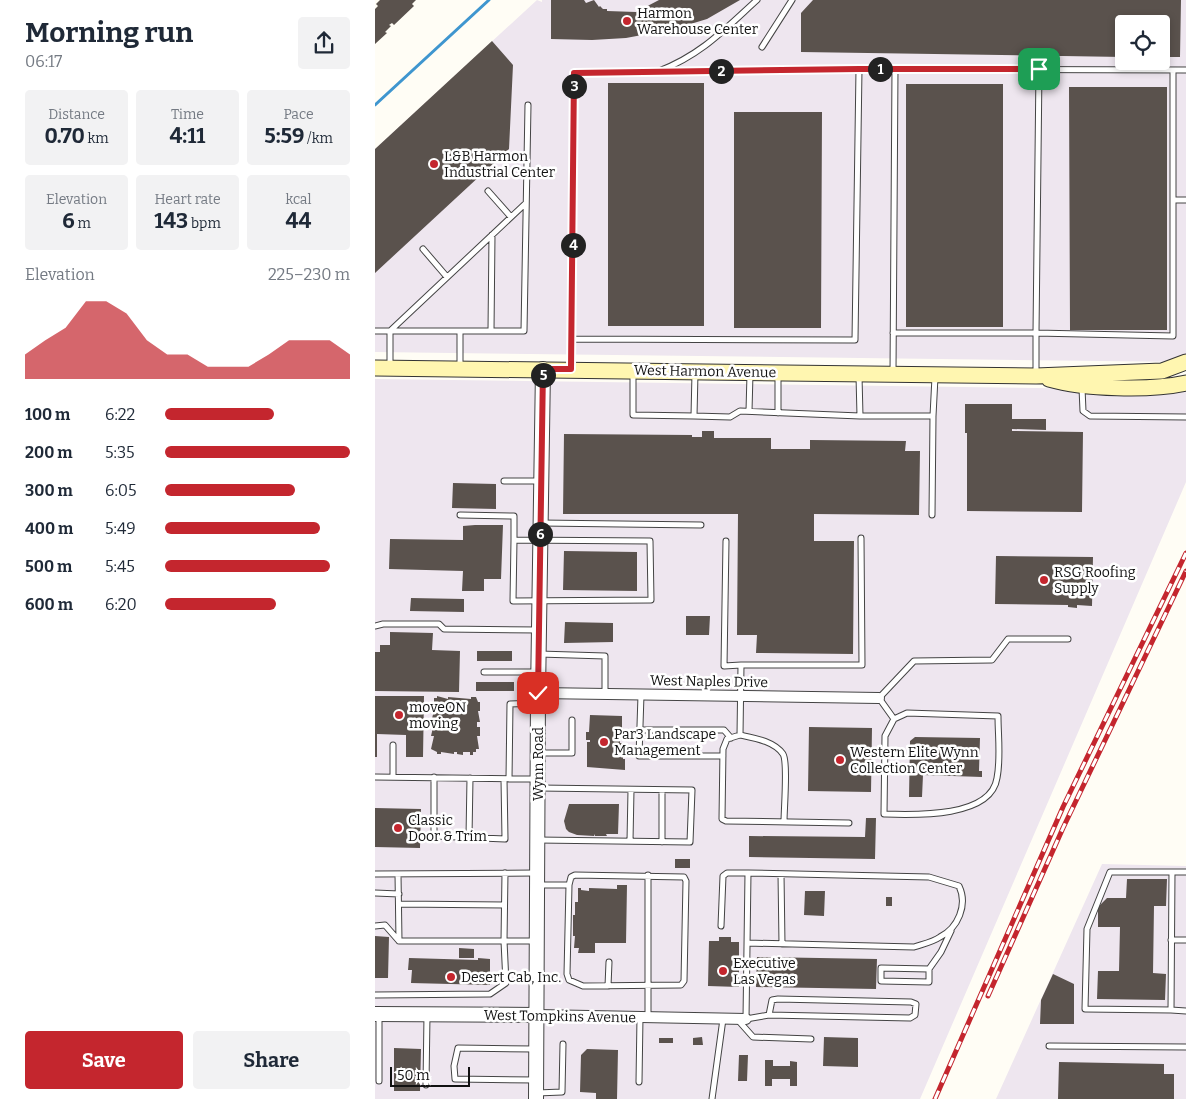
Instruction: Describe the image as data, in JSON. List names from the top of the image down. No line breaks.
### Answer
{"streets":{"main road":["West Harmon Avenue"],"street":["West Naples Drive","Wynn Road","West Tompkins Avenue"]},"crossings":[["West Harmon Avenue","Wynn Road"],["West Naples Drive","Wynn Road"],["Wynn Road","West Tompkins Avenue"]],"places":["Harmon Warehouse Center","L&B Harmon Industrial Center","RSG Roofing Supply","moveON moving","Par3 Landscape Management","Western Elite Wynn Collection Center","Classic Door & Trim","Executive Las Vegas","Desert Cab, Inc."],"scale_bar":"50 m","page":{"heading":["Morning run","06:17"],"pins":["1","2","3","4","5","6"],"stats":[["Distance","0.70 km"],["Time","4:11"],["Pace","5:59 /km"],["Elevation","6 m"],["Heart rate","143 bpm"],["kcal","44"]],"chart":["Elevation","225–230 m"],"list":[{"name":"100 m","note":"6:22"},{"name":"200 m","note":"5:35"},{"name":"300 m","note":"6:05"},{"name":"400 m","note":"5:49"},{"name":"500 m","note":"5:45"},{"name":"600 m","note":"6:20"}],"buttons":["Save","Share"],"scale":"50 m"}}
